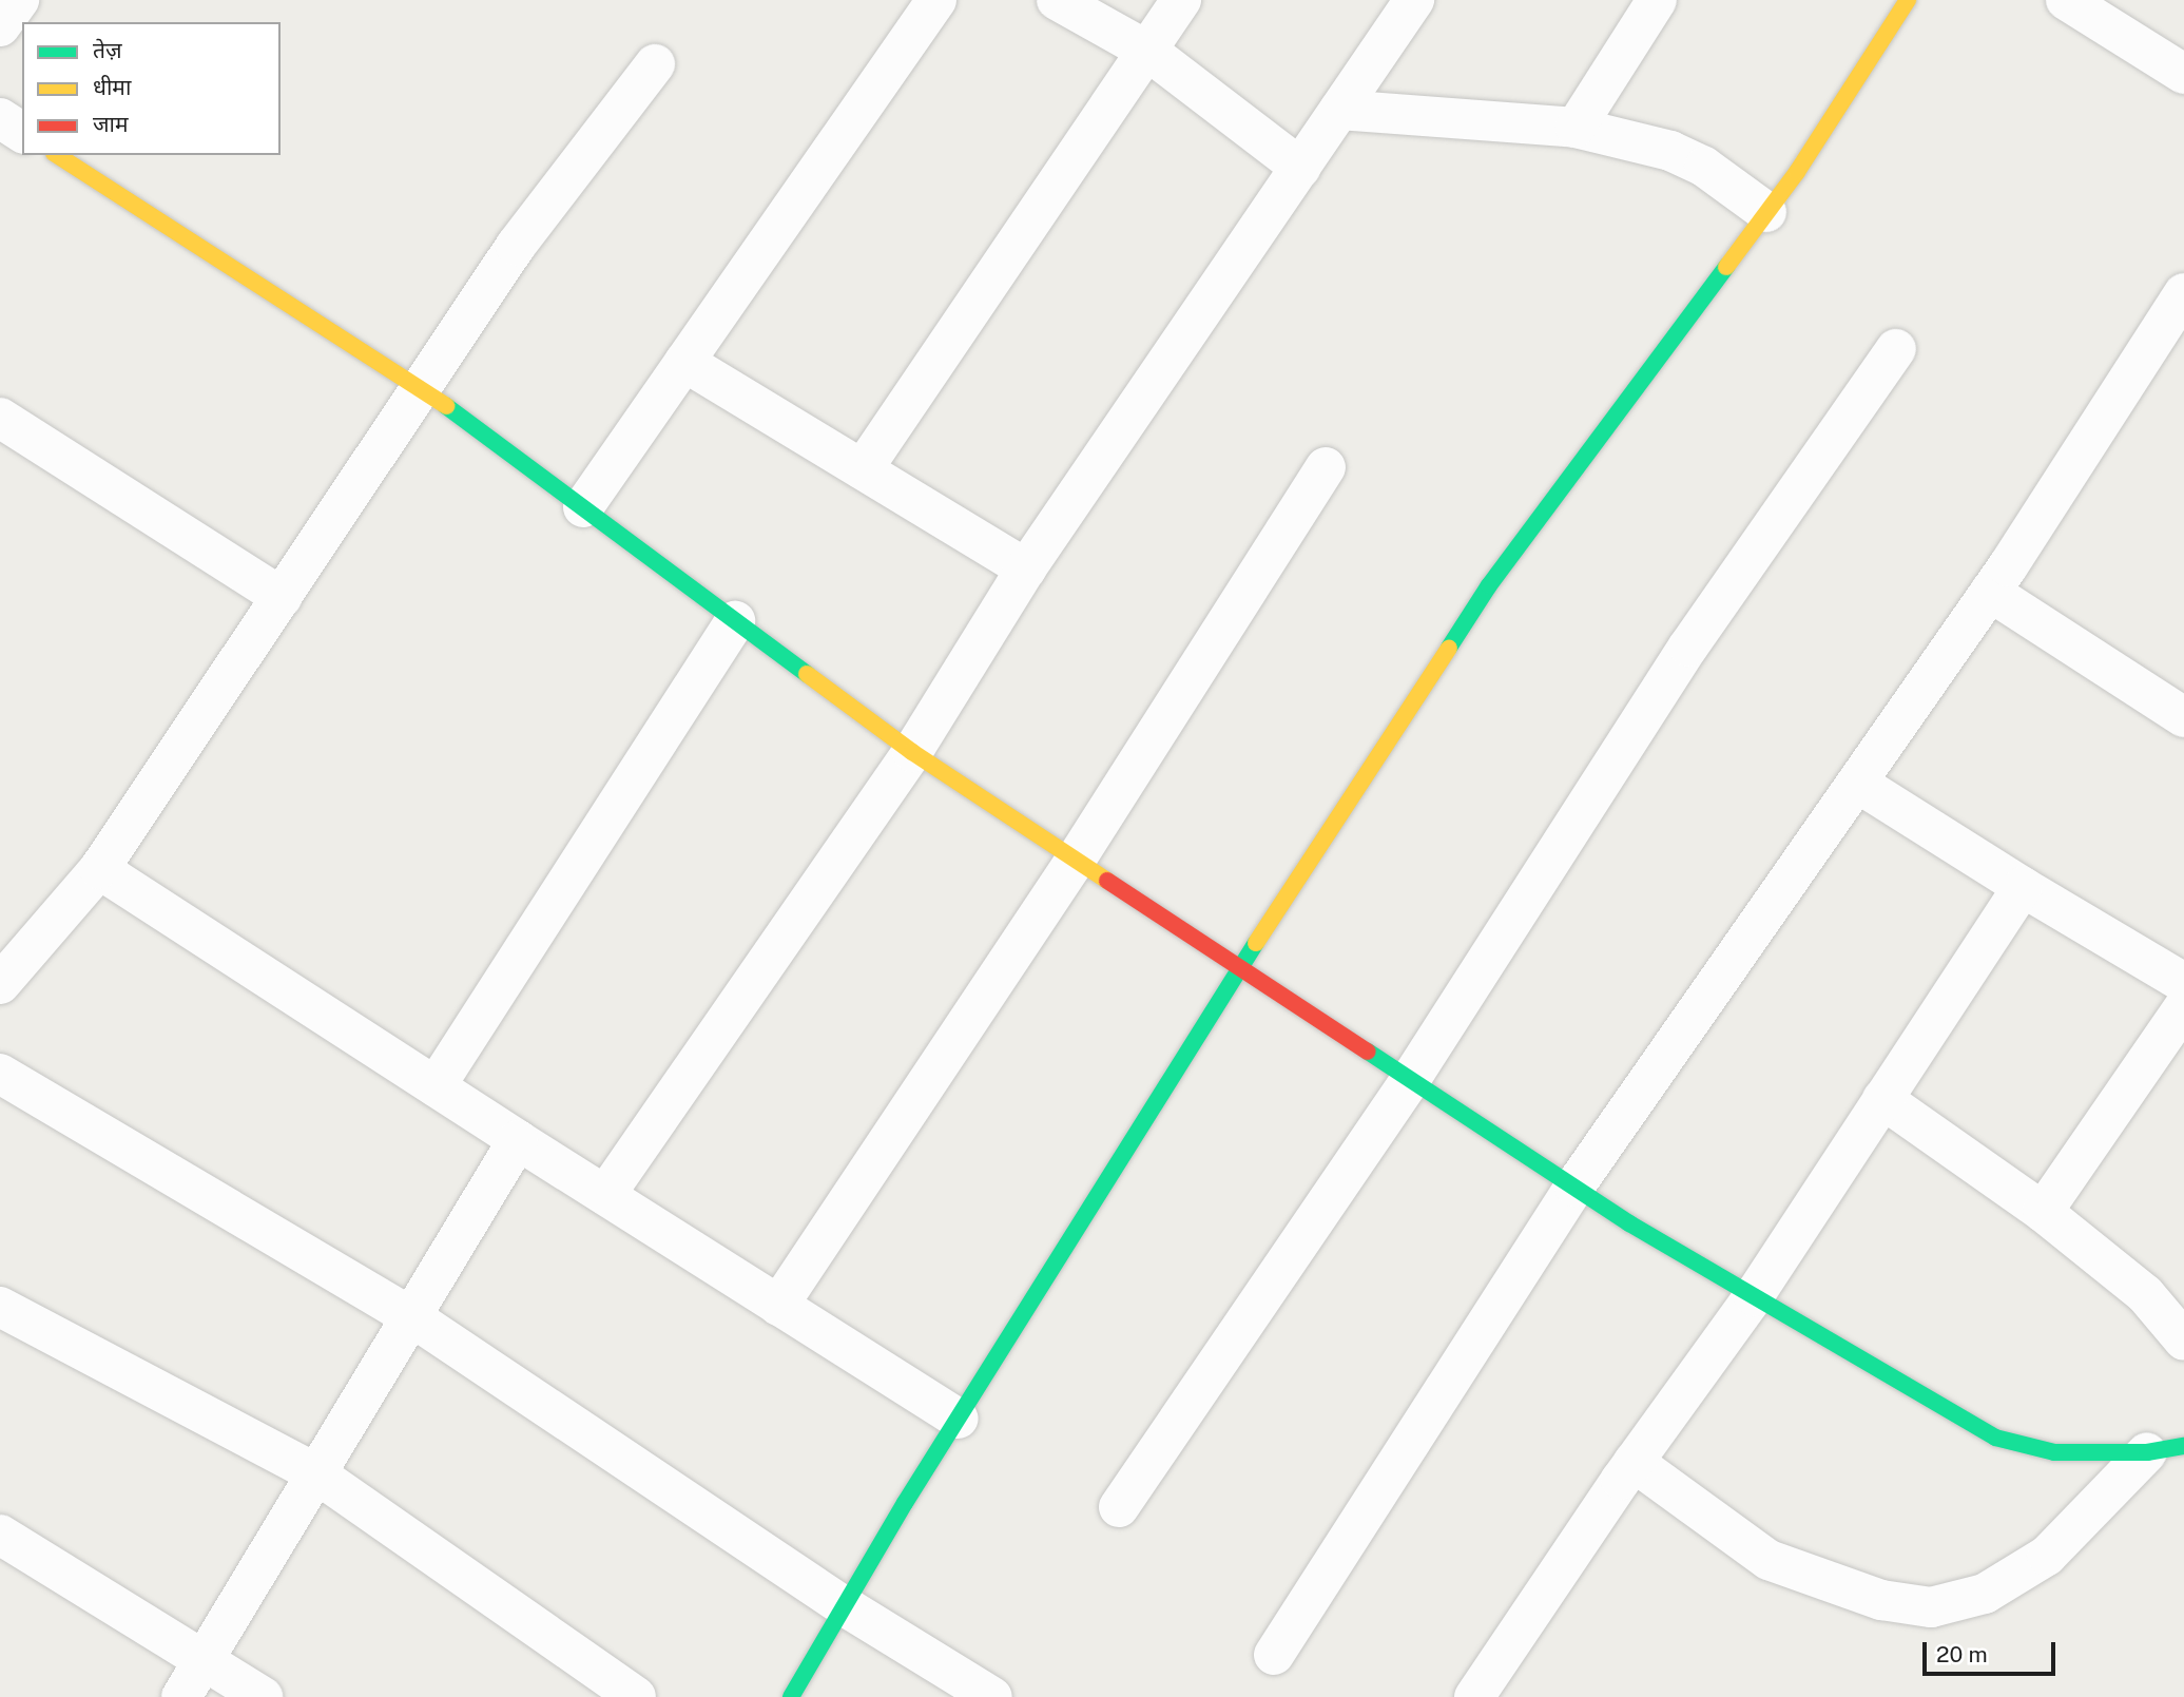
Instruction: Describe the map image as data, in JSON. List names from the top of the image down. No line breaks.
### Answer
{"legend":["तेज़","धीमा","जाम"],"scale_bar":"20 m"}
